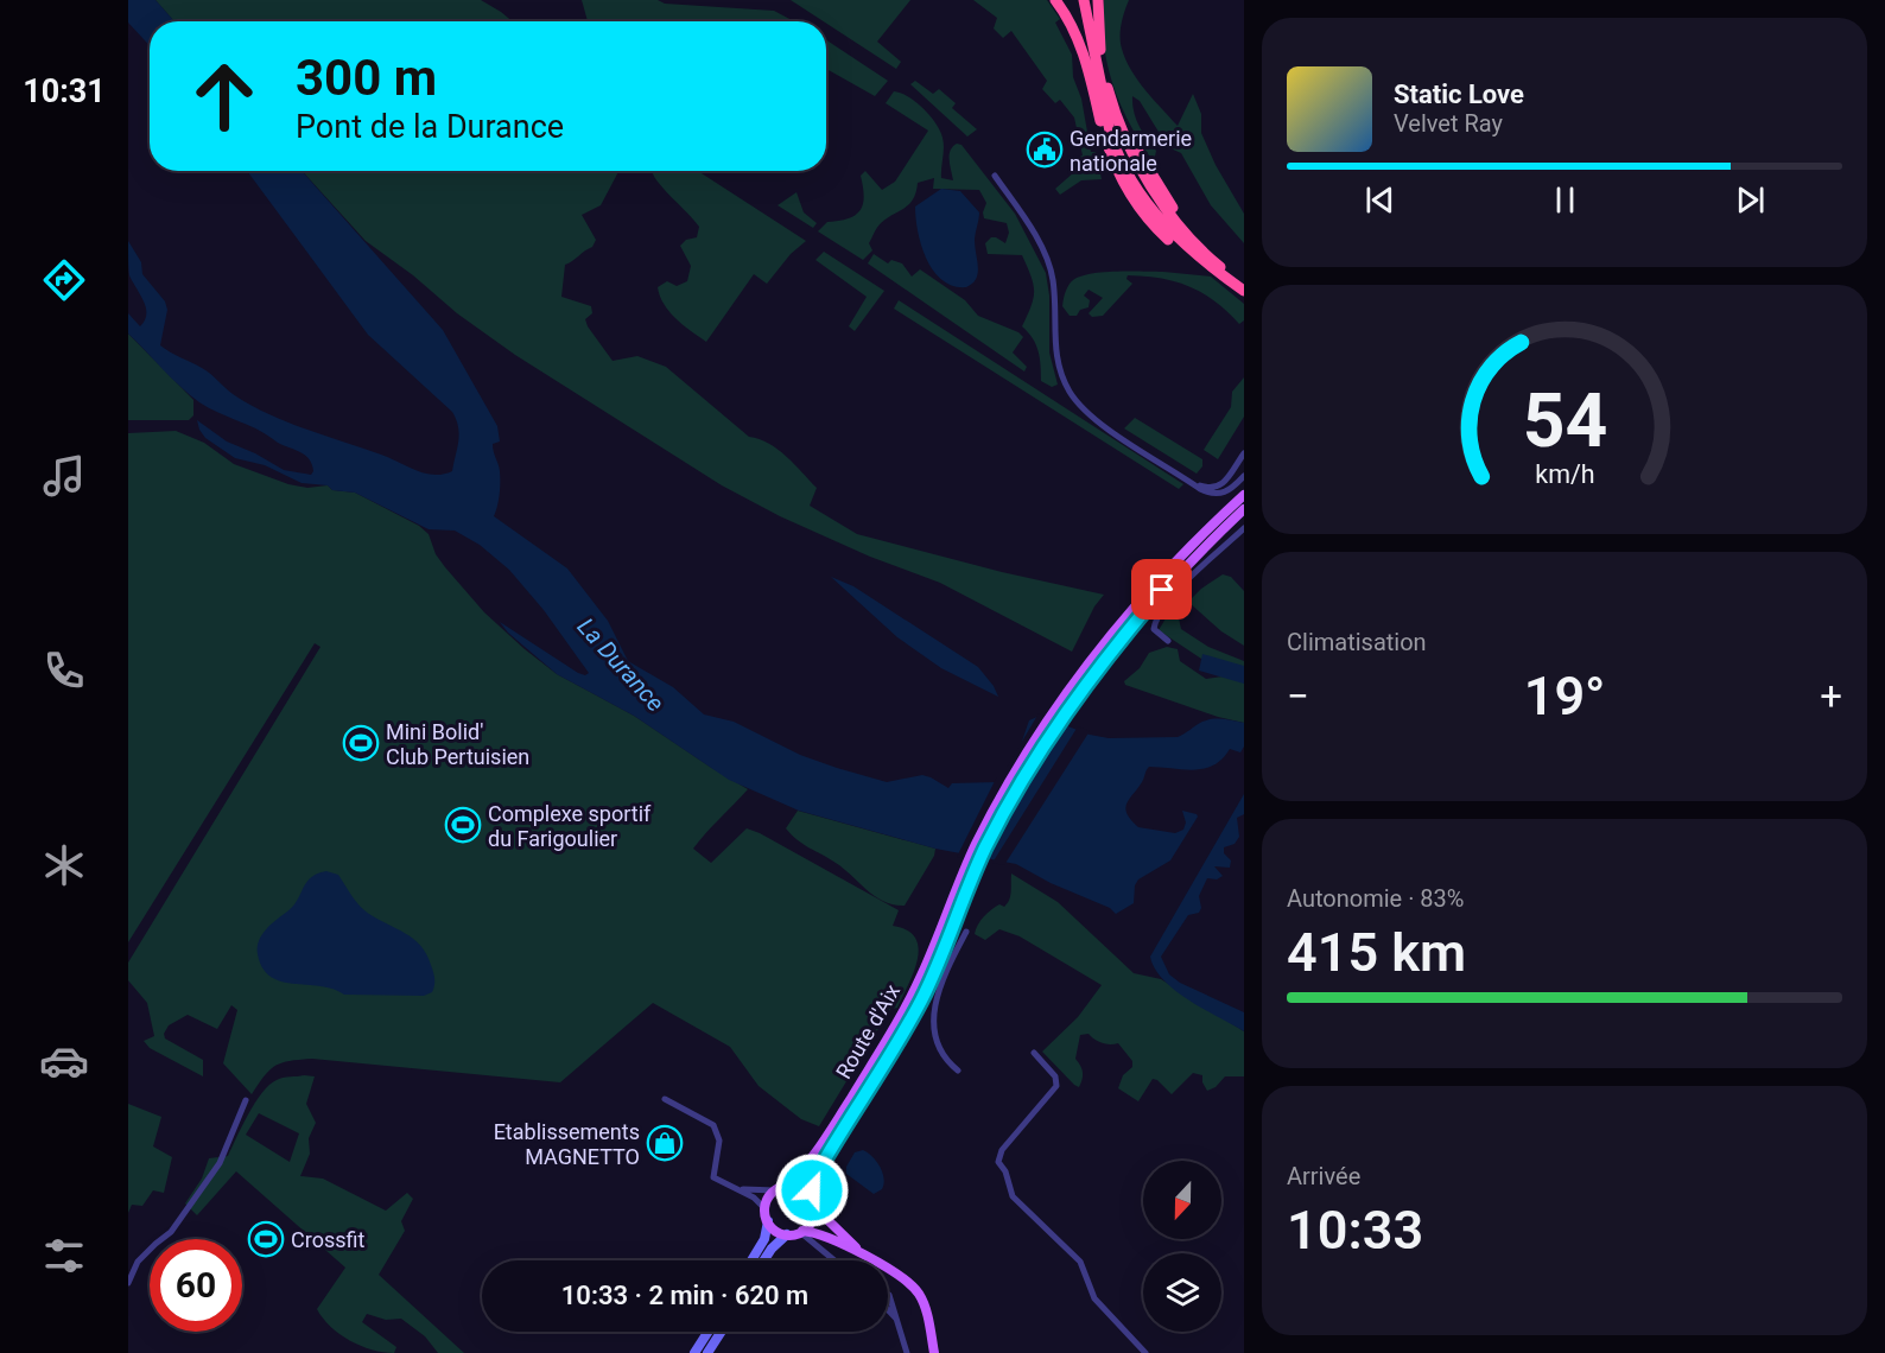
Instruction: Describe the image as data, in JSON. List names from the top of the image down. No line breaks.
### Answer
{"streets":{"main road":["Route d'Aix"]},"water":["La Durance"],"places":{"public building":["Gendarmerie nationale"],"sports":["Mini Bolid' Club Pertuisien","Complexe sportif du Farigoulier","Crossfit"],"shop":["Etablissements MAGNETTO"]},"north":"bottom","page":{"tabs":"10:31","turn":["300 m","Pont de la Durance"],"song":["Static Love","Velvet Ray"],"tile":["Climatisation",["Autonomie · 83%","415 km"],["Arrivée","10:33"]],"heat":["−","19°","+"],"limit":"60","trip":"10:33 · 2 min · 620 m","gauge":["54","km/h"]}}
